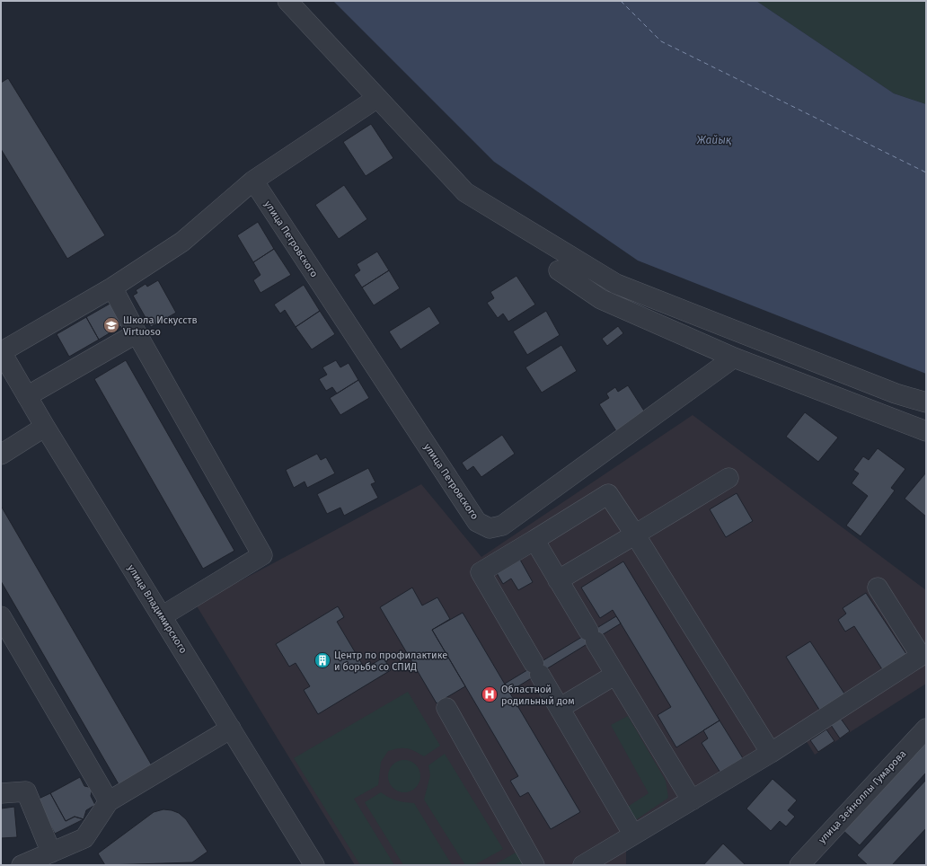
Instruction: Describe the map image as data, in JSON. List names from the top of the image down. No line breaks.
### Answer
{"streets":{"street":["улица Петровского","улица Владимирского","улица Зейноллы Гумарова"]},"water":["Жайық"],"places":{"school or university":["Школа Искусств Virtuoso"],"building":["Центр по профилактике и борьбе со СПИД"],"hospital":["Областной родильный дом"]}}
